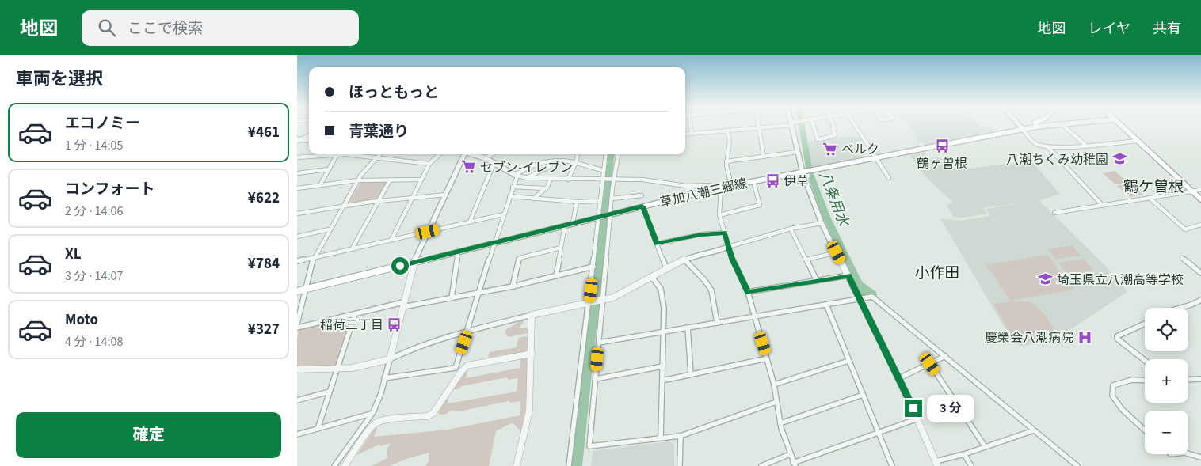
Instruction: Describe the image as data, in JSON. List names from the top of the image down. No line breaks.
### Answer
{"streets":{"main road":["草加八潮三郷線"]},"districts":["鶴ケ曽根","小作田"],"water":["八条用水"],"places":{"bus stop":["鶴ヶ曽根","伊草","稲荷三丁目"],"supermarket":["ベルク","セブン-イレブン"],"school or university":["八潮ちくみ幼稚園","埼玉県立八潮高等学校"],"hospital":["慶榮会八潮病院"]},"page":{"header":"地図","search":"ここで検索","nav":["地図","レイヤ","共有"],"heading":"車両を選択","banner":["ほっともっと","青葉通り"],"list":[{"name":"エコノミー","note":"1 分 · 14:05","value":"¥461"},{"name":"コンフォート","note":"2 分 · 14:06","value":"¥622"},{"name":"XL","note":"3 分 · 14:07","value":"¥784"},{"name":"Moto","note":"4 分 · 14:08","value":"¥327"}],"map_buttons":["+","−"],"bubble":"3 分","buttons":"確定"}}
